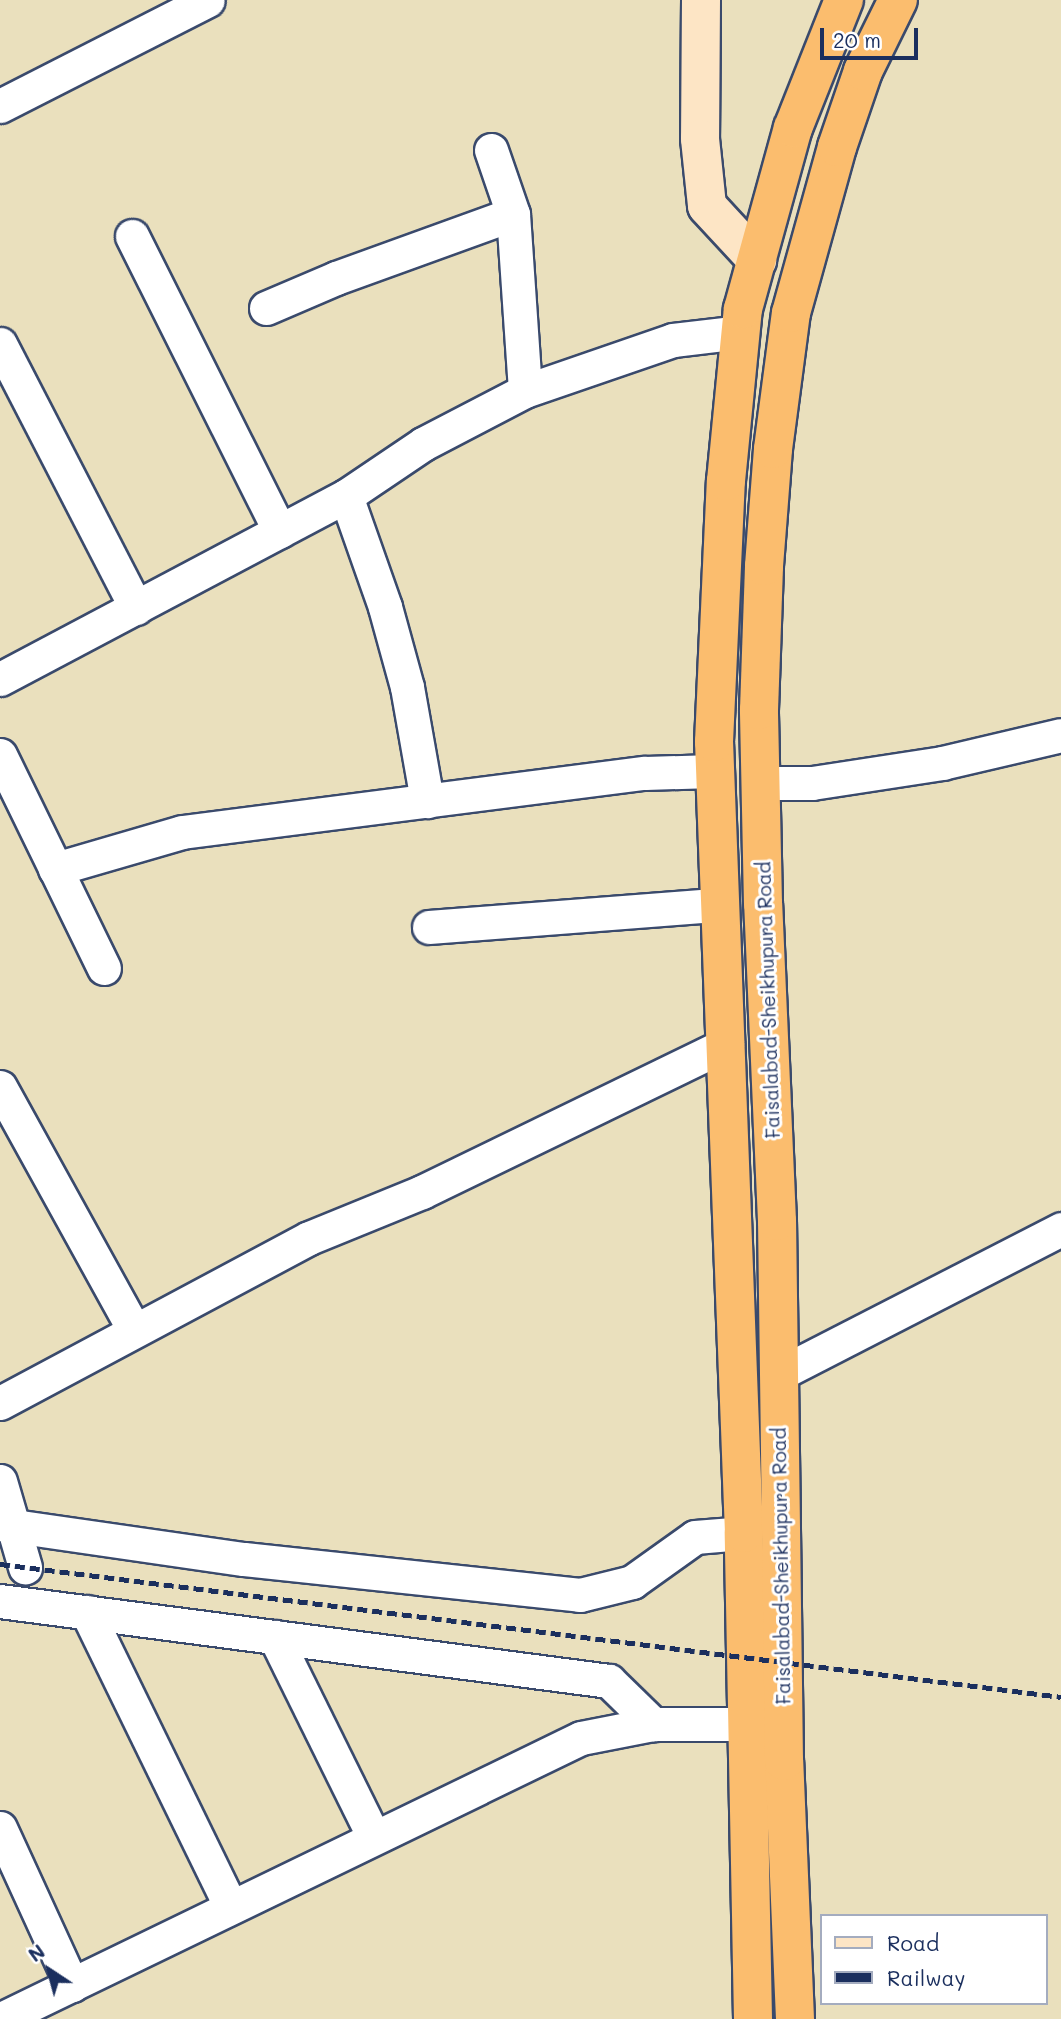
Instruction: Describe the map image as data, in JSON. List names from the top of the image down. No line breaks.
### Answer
{"streets":{"highway":["Faisalabad-Sheikhupura Road"]},"legend":["Road","Railway"],"scale_bar":"20 m","north":"top left"}
